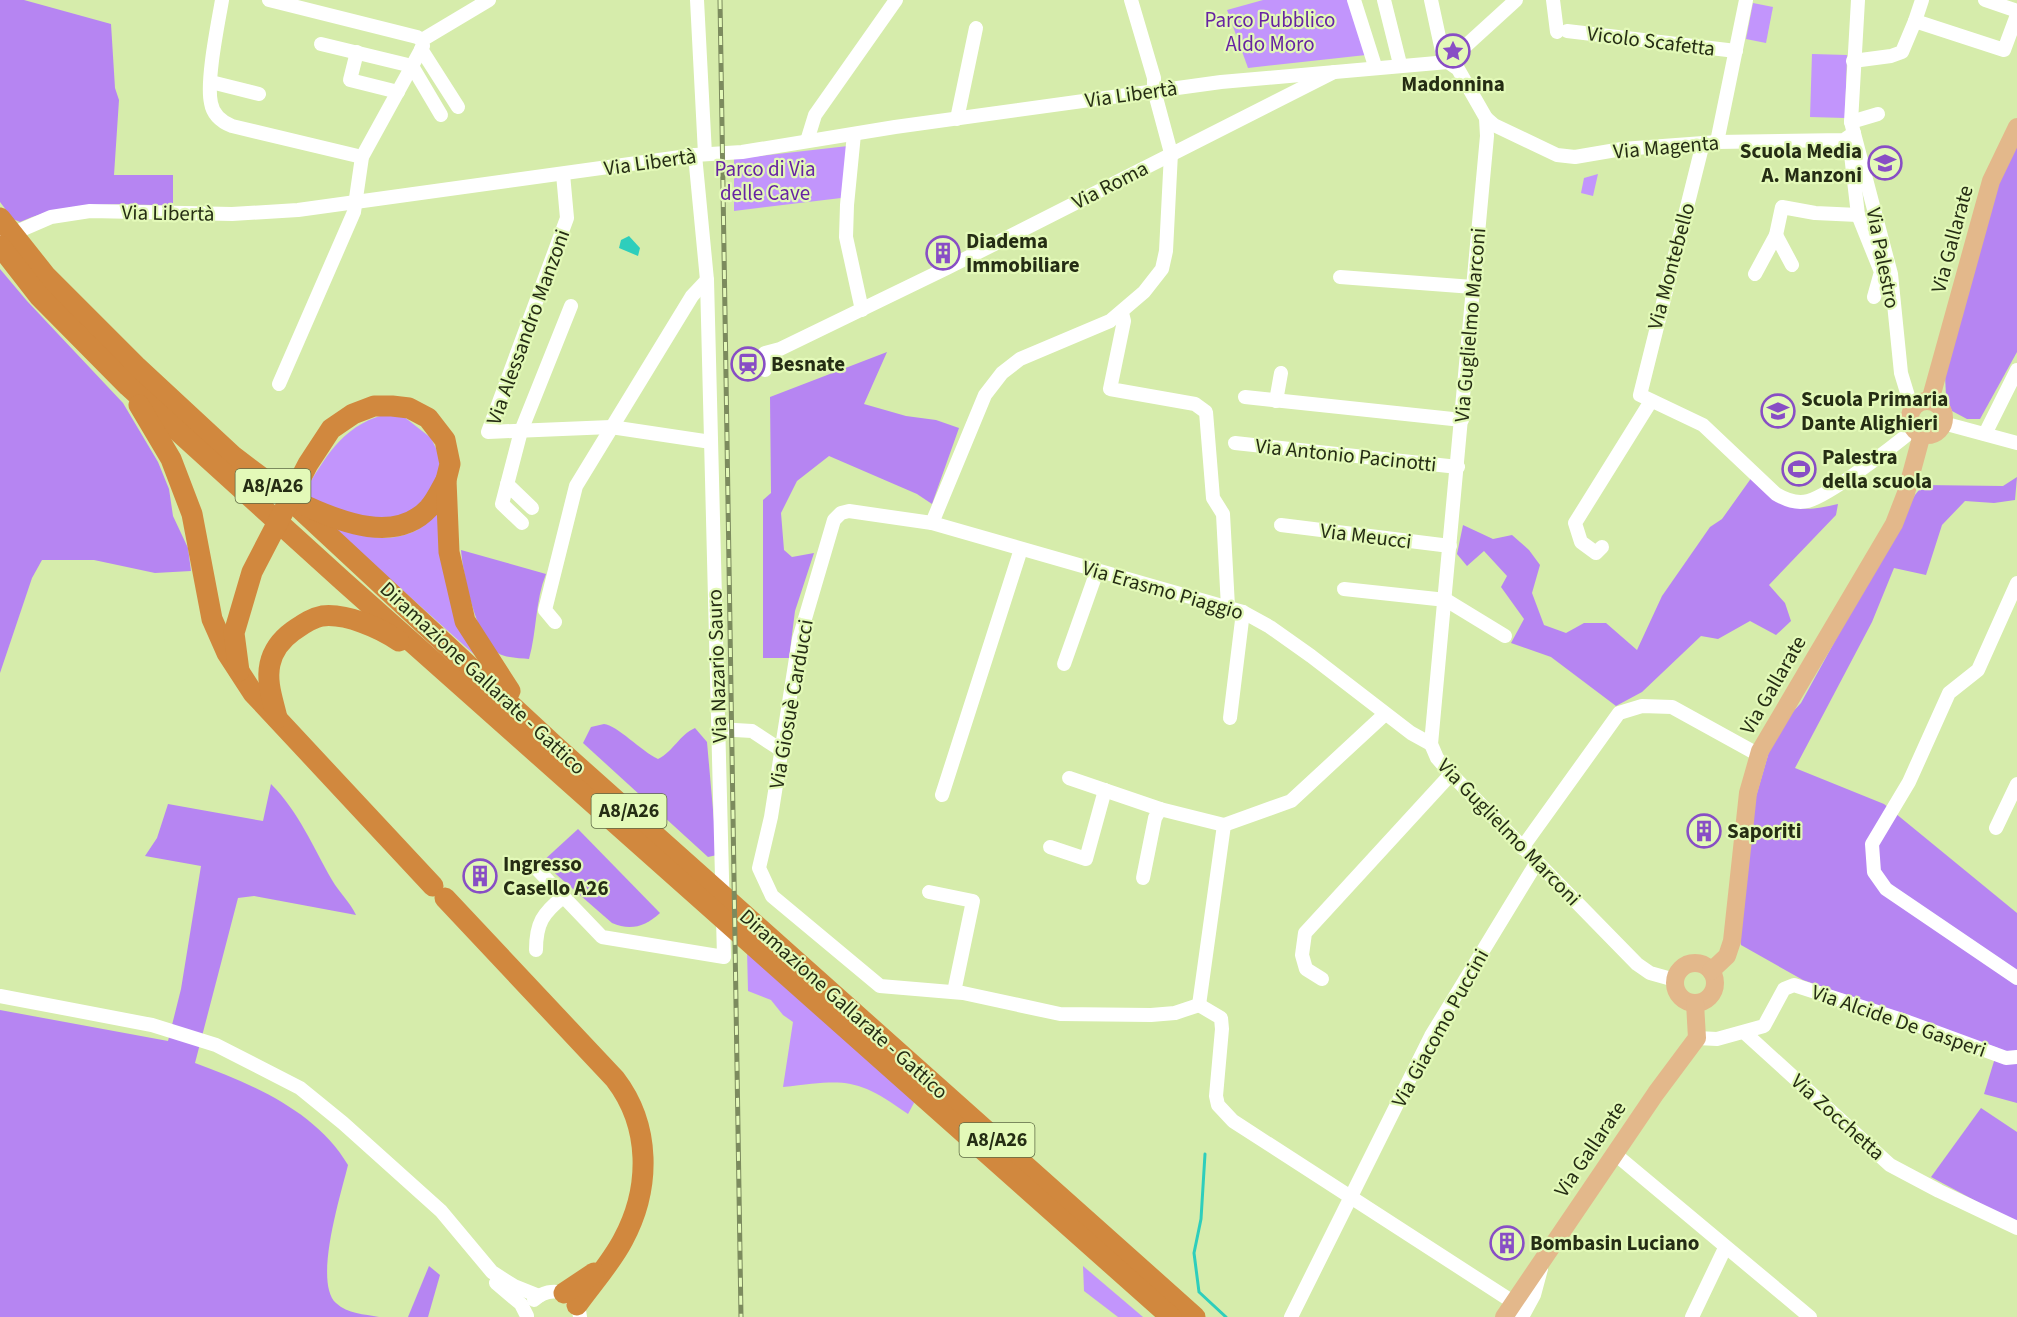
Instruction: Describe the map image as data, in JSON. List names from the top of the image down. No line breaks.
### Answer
{"streets":{"highway":["A8/A26","Diramazione Gallarate - Gattico"],"main road":["Via Gallarate"],"street":["Vicolo Scafetta","Via Libertà","Via Magenta","Via Roma","Via Palestro","Via Montebello","Via Guglielmo Marconi","Via Alessandro Manzoni","Via Antonio Pacinotti","Via Meucci","Via Erasmo Piaggio","Via Nazario Sauro","Via Giosuè Carducci","Via Alcide De Gasperi","Via Giacomo Puccini","Via Zocchetta"]},"crossings":[["Via Libertà","Via Roma"],["Via Libertà","Via Alessandro Manzoni"],["Via Libertà","Via Nazario Sauro"],["Via Magenta","Via Palestro"],["Via Magenta","Via Montebello"],["Via Magenta","Via Guglielmo Marconi"],["Via Gallarate","Via Palestro"],["Via Gallarate","Via Guglielmo Marconi"],["Via Gallarate","Via Alcide De Gasperi"],["Via Guglielmo Marconi","Via Antonio Pacinotti"],["Via Guglielmo Marconi","Via Meucci"],["Via Guglielmo Marconi","Via Erasmo Piaggio"],["Via Guglielmo Marconi","Via Giacomo Puccini"],["Via Alessandro Manzoni","Via Nazario Sauro"],["Via Erasmo Piaggio","Via Giosuè Carducci"],["Via Alcide De Gasperi","Via Zocchetta"]],"parks":["Parco Pubblico Aldo Moro","Parco di Via delle Cave"],"places":{"place":["Madonnina"],"school or university":["Scuola Media A. Manzoni","Scuola Primaria Dante Alighieri"],"building":["Diadema Immobiliare","Saporiti","Ingresso Casello A26","Bombasin Luciano"],"station":["Besnate"],"sports":["Palestra della scuola"]}}
